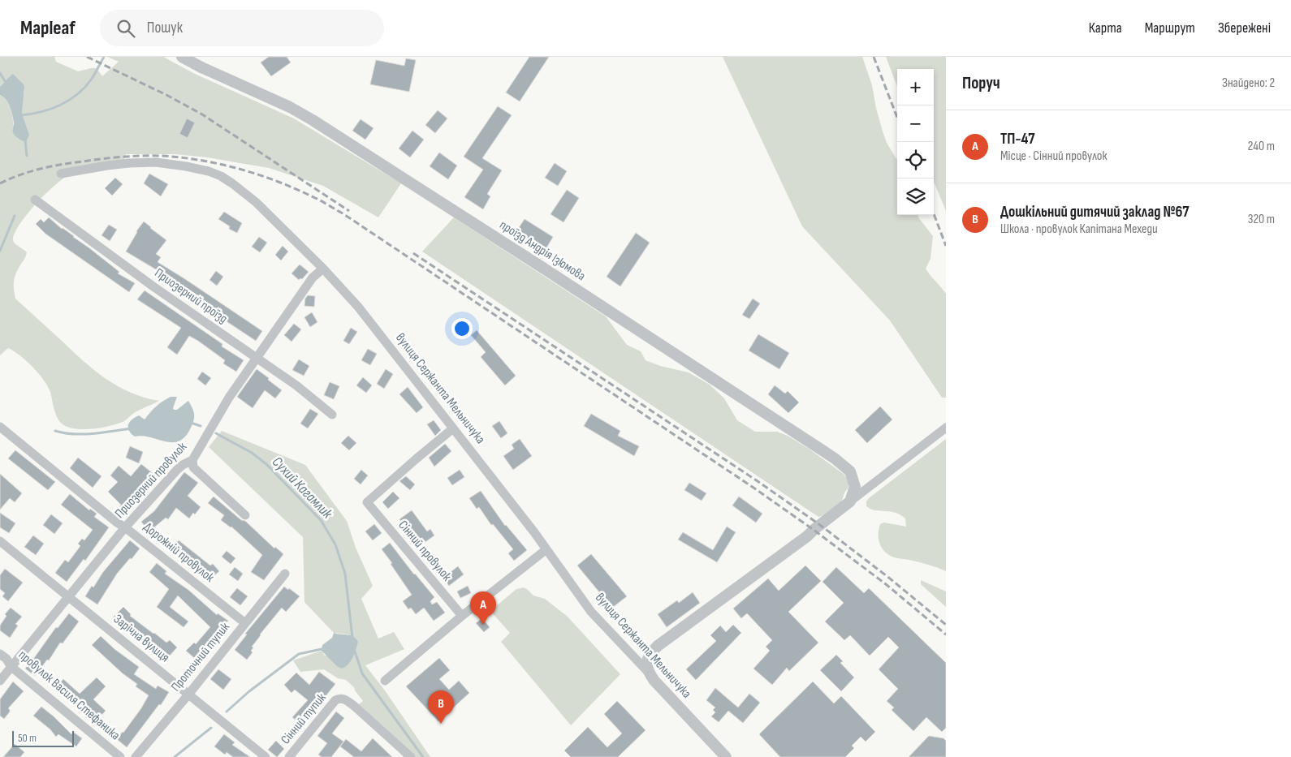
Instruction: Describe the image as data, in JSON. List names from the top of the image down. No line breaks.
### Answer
{"streets":{"street":["проїзд Андрія Ізюмова","Приозерний проїзд","вулиця Сержанта Мельничука","Приозерний провулок","Сінний провулок","Дорожній провулок","Зарічна вулиця","Проточний тупик","провулок Василя Стефаника","Сінний тупик"]},"crossings":[["Приозерний проїзд","Приозерний провулок"],["вулиця Сержанта Мельничука","Приозерний провулок"],["вулиця Сержанта Мельничука","Сінний провулок"],["Приозерний провулок","Дорожній провулок"],["Приозерний провулок","Зарічна вулиця"],["Приозерний провулок","провулок Василя Стефаника"],["Дорожній провулок","Проточний тупик"],["Зарічна вулиця","Проточний тупик"]],"water":["Сухий Кагамлик"],"scale_bar":"50 m","page":{"header":"Mapleaf","search":"Пошук","nav":["Карта","Маршрут","Збережені"],"heading":["Поруч","Знайдено: 2"],"map_buttons":["+","−"],"list":[{"mark":"A","name":"ТП-47","note":"Місце · Сінний провулок","value":"240 m"},{"mark":"B","name":"Дошкільний дитячий заклад №67","note":"Школа · провулок Капітана Мехеди","value":"320 m"}],"pins":["A","B"],"scale":"50 m"}}
